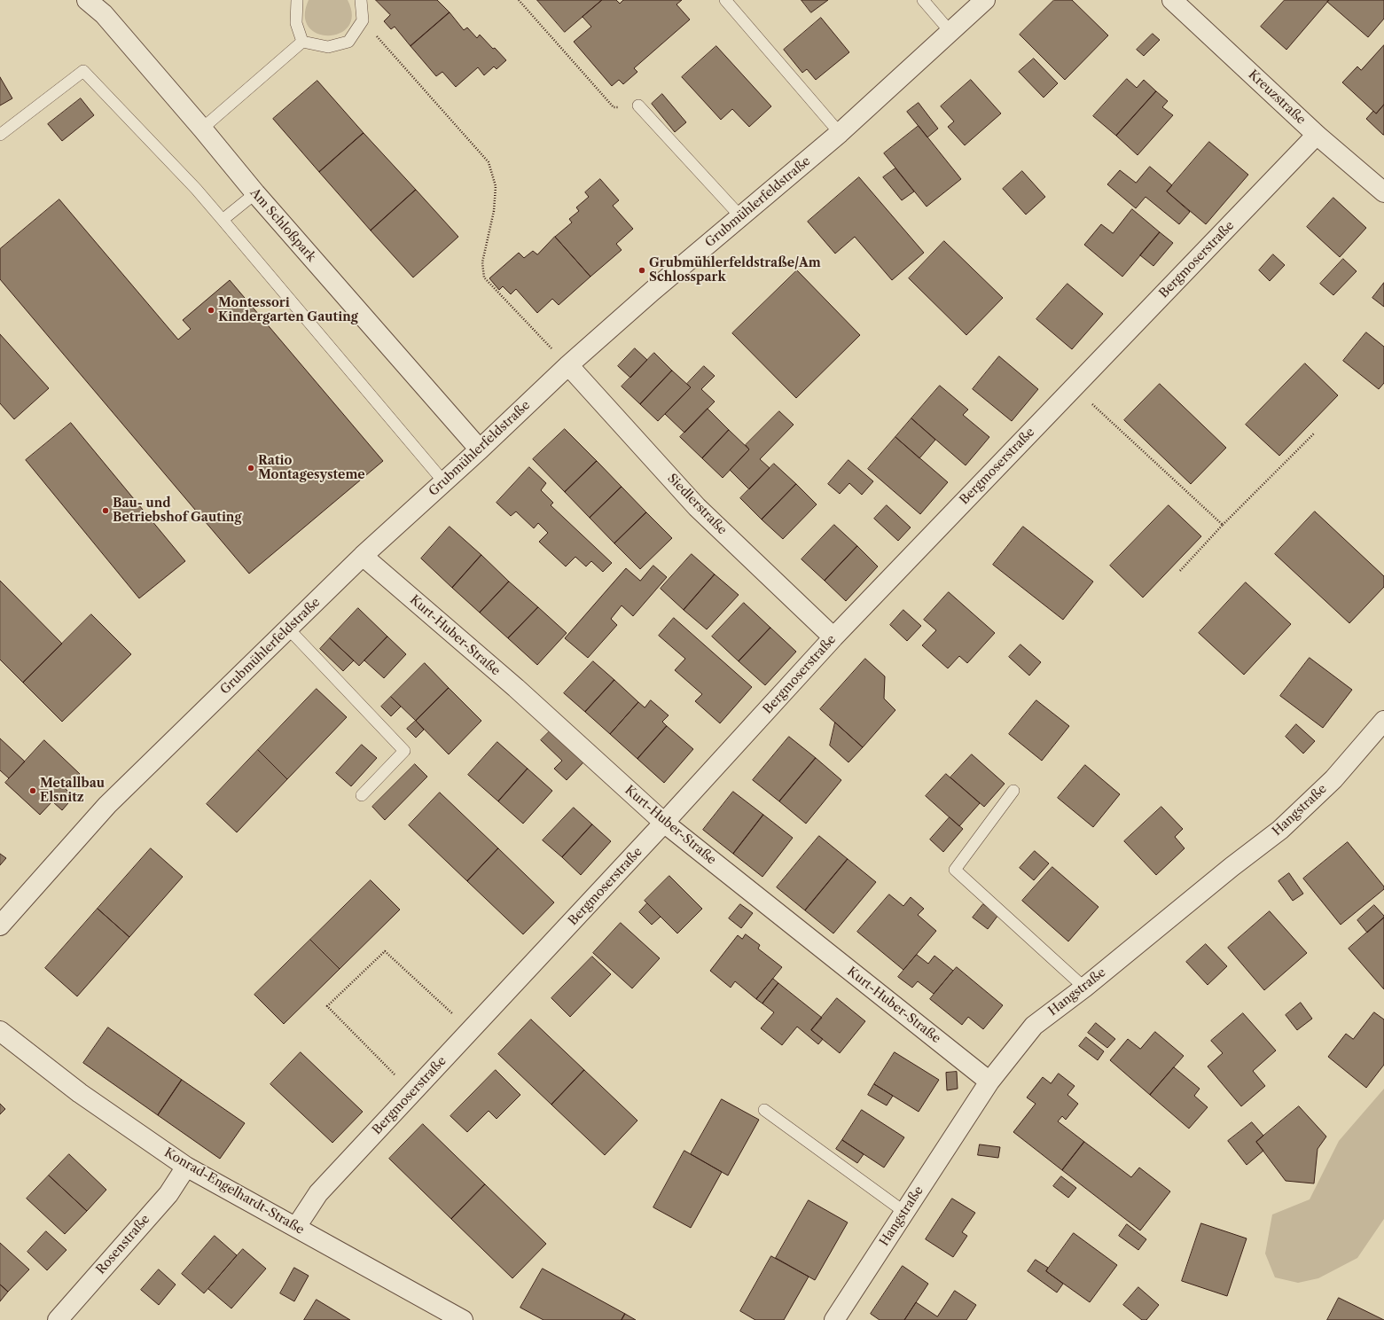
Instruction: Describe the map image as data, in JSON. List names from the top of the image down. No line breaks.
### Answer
{"streets":{"street":["Kreuzstraße","Grubmühlerfeldstraße","Am Schloßpark","Bergmoserstraße","Siedlerstraße","Kurt-Huber-Straße","Hangstraße","Konrad-Engelhardt-Straße","Rosenstraße"]},"crossings":[["Kreuzstraße","Bergmoserstraße"],["Grubmühlerfeldstraße","Am Schloßpark"],["Grubmühlerfeldstraße","Siedlerstraße"],["Grubmühlerfeldstraße","Kurt-Huber-Straße"],["Bergmoserstraße","Siedlerstraße"],["Bergmoserstraße","Kurt-Huber-Straße"],["Bergmoserstraße","Konrad-Engelhardt-Straße"],["Kurt-Huber-Straße","Hangstraße"],["Konrad-Engelhardt-Straße","Rosenstraße"]],"places":["Grubmühlerfeldstraße/Am Schlosspark","Montessori Kindergarten Gauting","Ratio Montagesysteme","Bau- und Betriebshof Gauting","Metallbau Elsnitz"]}
